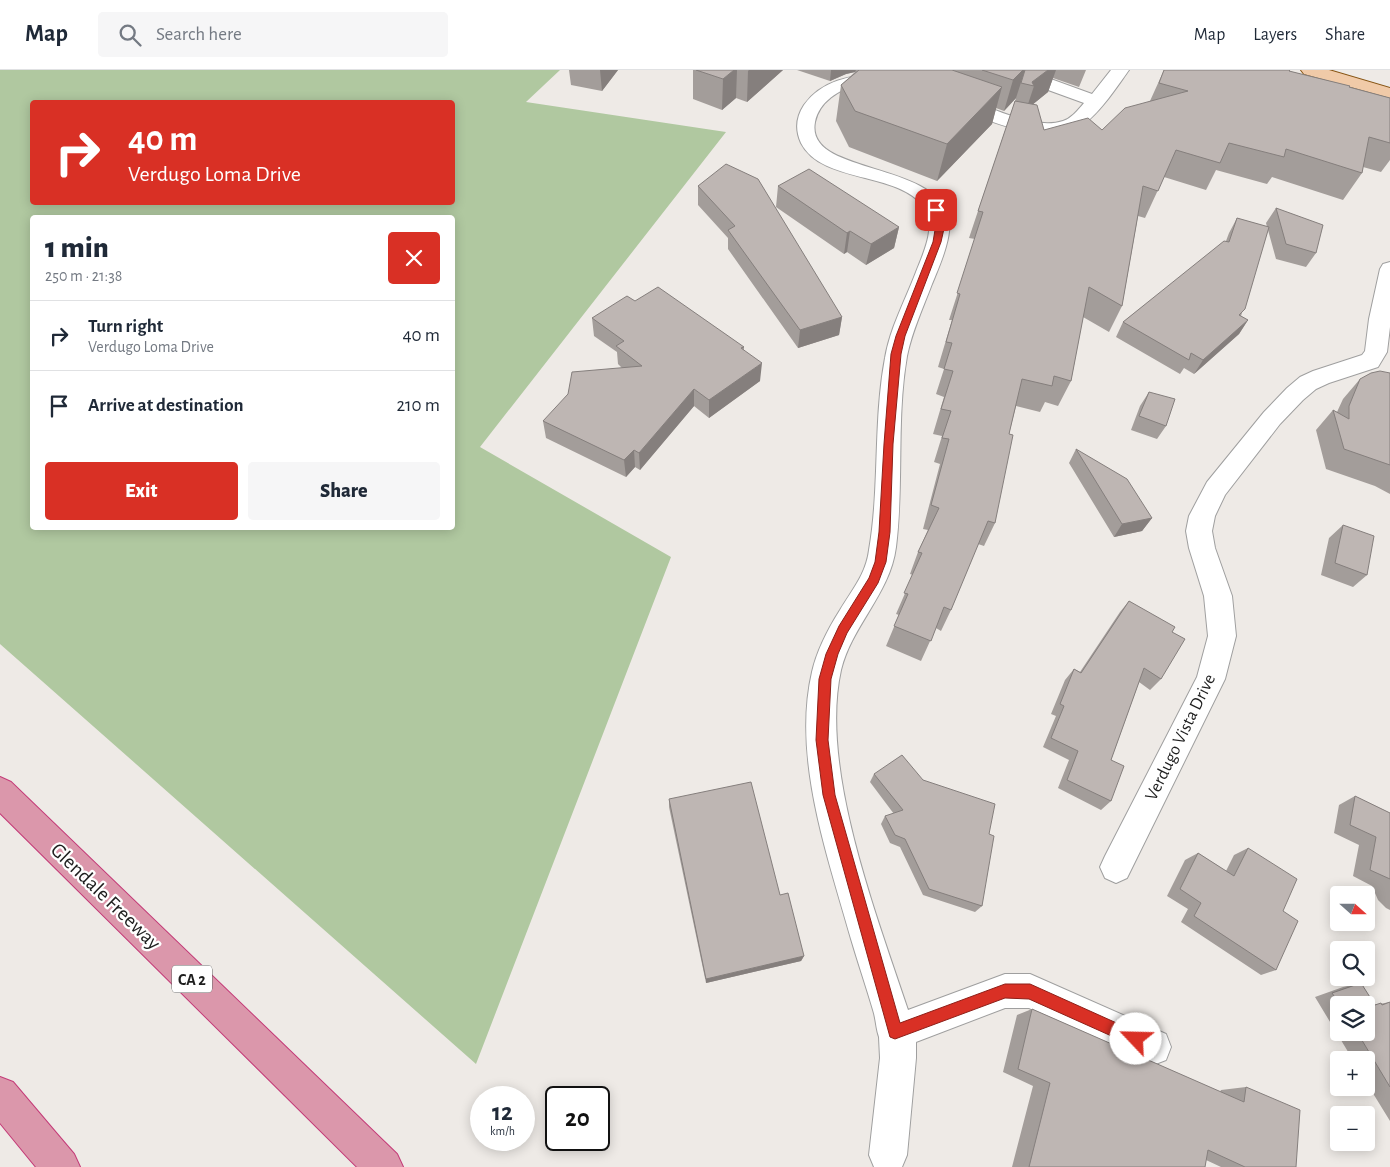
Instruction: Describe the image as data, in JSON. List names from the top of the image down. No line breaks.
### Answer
{"streets":{"highway":["Glendale Freeway","CA 2"],"street":["Verdugo Vista Drive"]},"north":"right","page":{"header":"Map","search":"Search here","nav":["Map","Layers","Share"],"turn":["40 m","Verdugo Loma Drive"],"heading":["1 min","250 m · 21:38"],"list":[{"name":"Turn right","note":"Verdugo Loma Drive","value":"40 m"},{"name":"Arrive at destination","value":"210 m"}],"buttons":["Exit","Share"],"map_buttons":["+","−"],"speed":"12 km/h","limit":"20"}}
